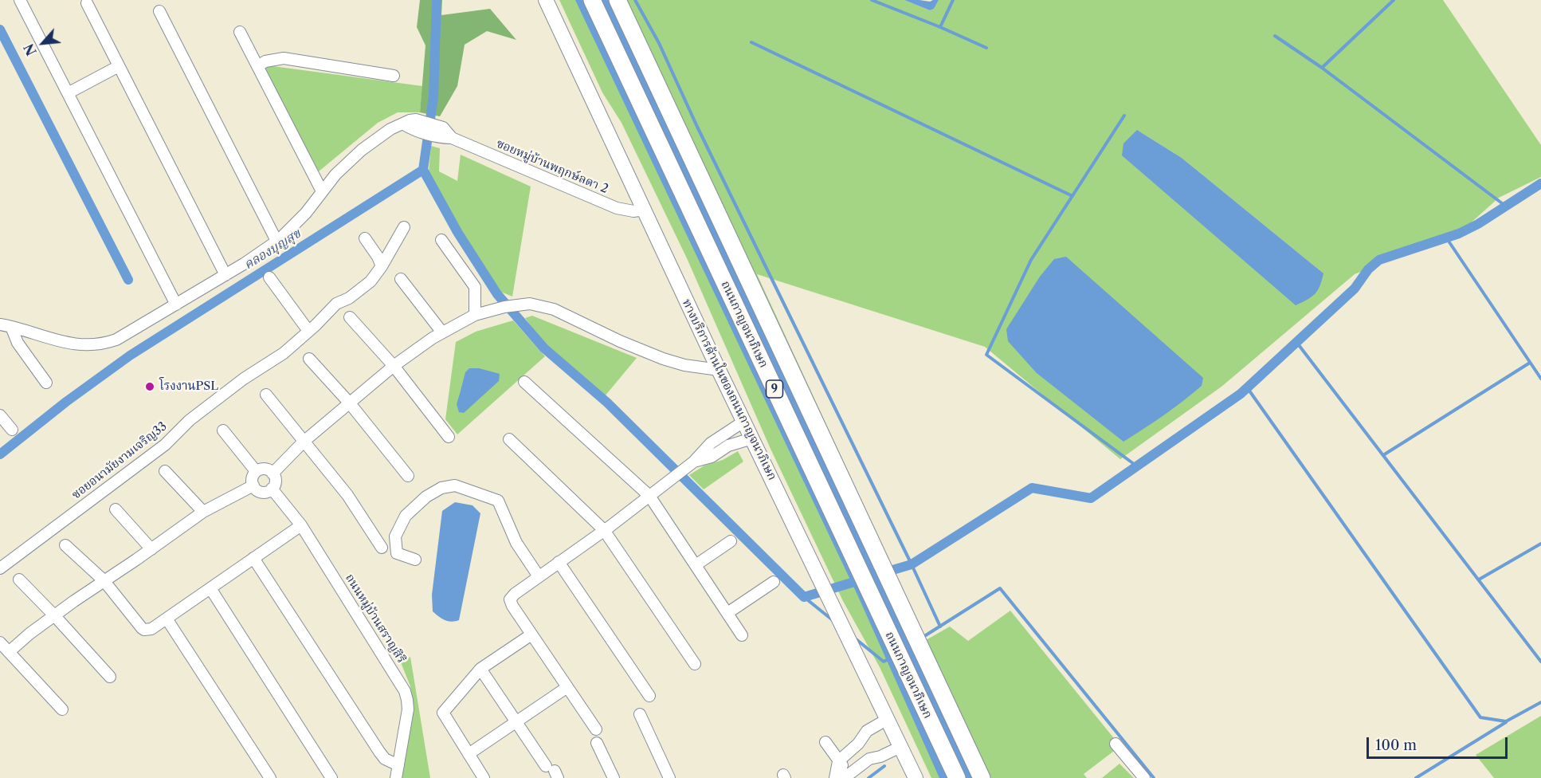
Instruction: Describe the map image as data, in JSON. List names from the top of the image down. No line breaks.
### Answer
{"streets":{"highway":["ถนนกาญจนาภิเษก","9"],"main road":["ทางบริการด้านในของถนนกาญจนาภิเษก"],"street":["ซอยหมู่บ้านพฤกษ์ลดา 2","ซอยอนามัยงามเจริญ33","ถนนหมู่บ้านสราญสิริ"]},"crossings":[["ซอยหมู่บ้านพฤกษ์ลดา 2","ทางบริการด้านในของถนนกาญจนาภิเษก"]],"water":["คลองบุญสุข"],"places":["โรงงานPSL"],"scale_bar":"100 m","north":"bottom left"}
